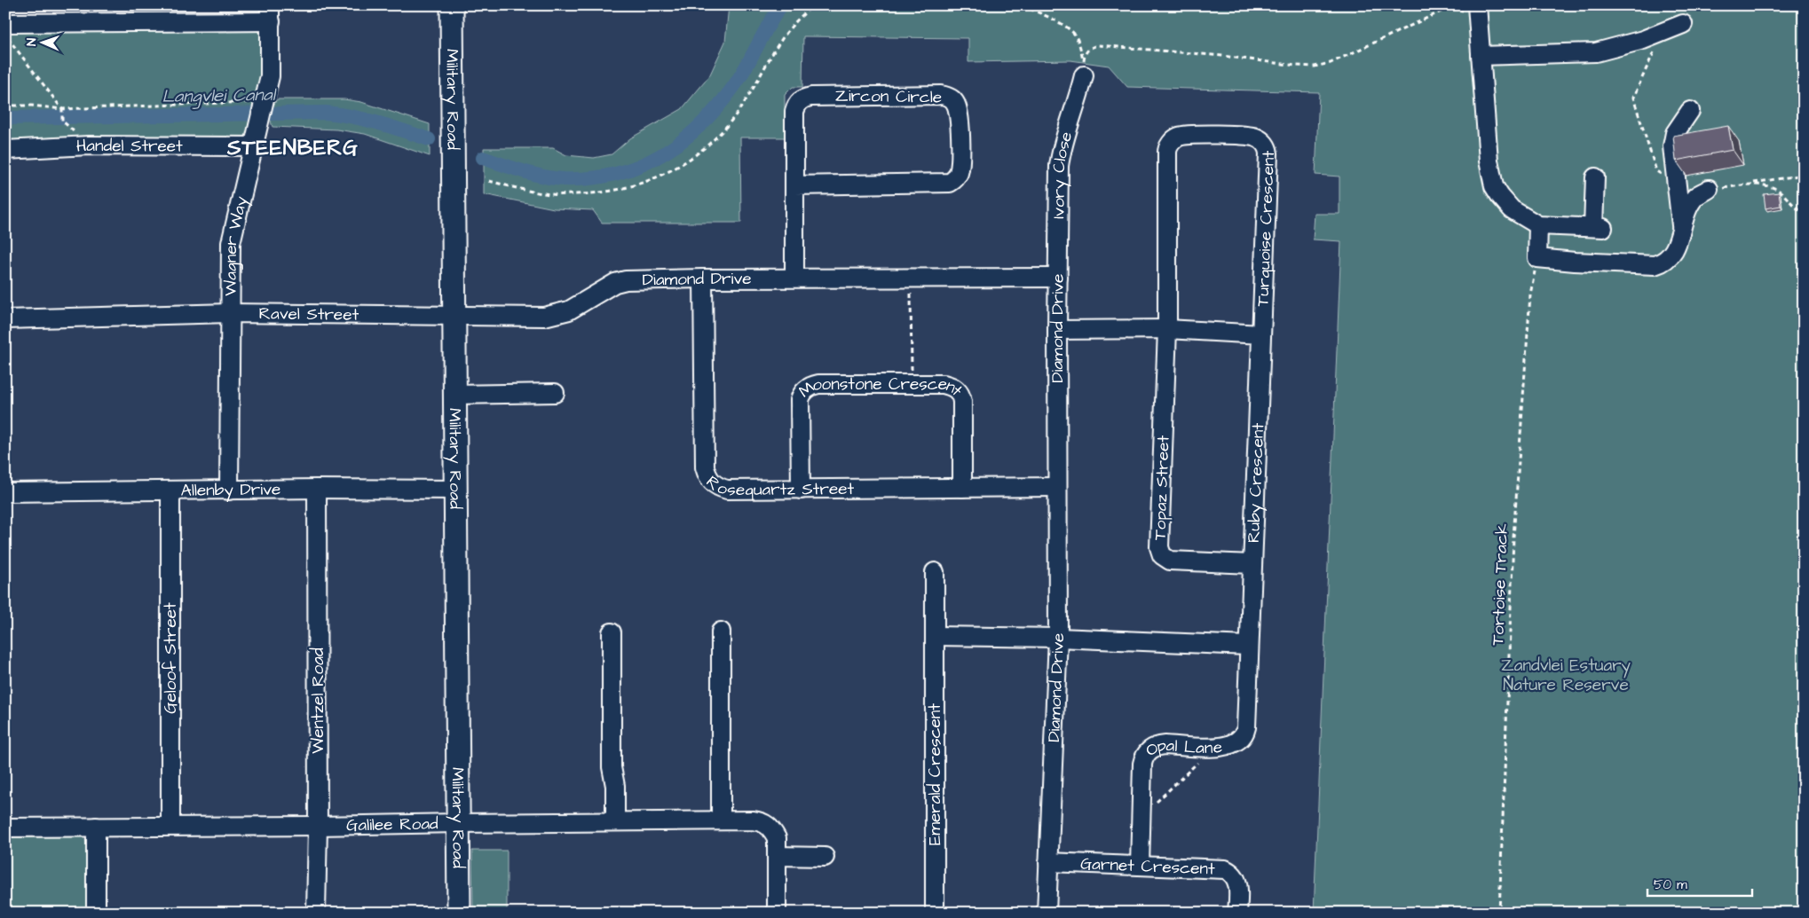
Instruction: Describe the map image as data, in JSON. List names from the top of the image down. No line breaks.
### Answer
{"streets":{"main road":["Military Road"],"street":["Zircon Circle","Handel Street","Ivory Close","Turquoise Crescent","Wagner Way","Diamond Drive","Ravel Street","Moonstone Crescent","Rosequartz Street","Ruby Crescent","Topaz Street","Allenby Drive","Geloof Street","Wentzel Road","Opal Lane","Emerald Crescent","Galilee Road","Garnet Crescent"],"path":["Tortoise Track"]},"crossings":[["Zircon Circle","Diamond Drive"],["Military Road","Diamond Drive"],["Military Road","Ravel Street"],["Military Road","Allenby Drive"],["Military Road","Galilee Road"],["Handel Street","Wagner Way"],["Ivory Close","Diamond Drive"],["Turquoise Crescent","Ruby Crescent"],["Turquoise Crescent","Topaz Street"],["Wagner Way","Ravel Street"],["Wagner Way","Allenby Drive"],["Diamond Drive","Ravel Street"],["Diamond Drive","Rosequartz Street"],["Diamond Drive","Garnet Crescent"],["Moonstone Crescent","Rosequartz Street"],["Ruby Crescent","Topaz Street"],["Ruby Crescent","Opal Lane"],["Allenby Drive","Geloof Street"],["Allenby Drive","Wentzel Road"],["Geloof Street","Galilee Road"],["Wentzel Road","Galilee Road"],["Opal Lane","Garnet Crescent"]],"districts":["STEENBERG"],"water":["Langvlei Canal"],"parks":["Zandvlei Estuary Nature Reserve"],"scale_bar":"50 m","north":"left"}
